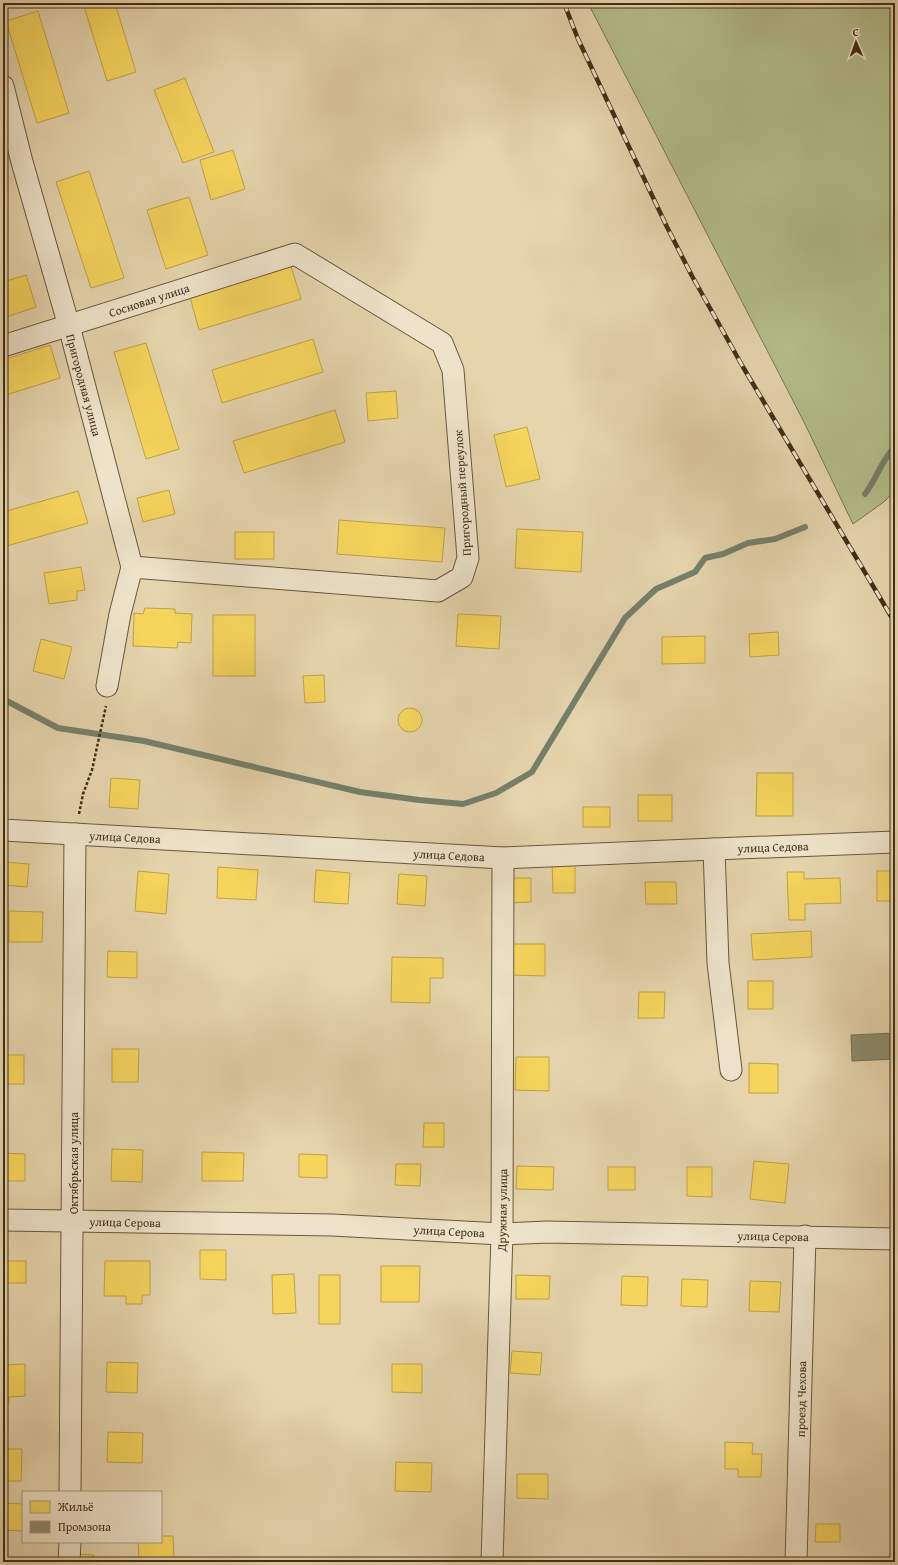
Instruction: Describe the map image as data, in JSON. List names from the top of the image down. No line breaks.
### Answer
{"streets":{"street":["Сосновая улица","Пригородная улица","Пригородный переулок","улица Седова","Октябрьская улица","Дружная улица","улица Серова","проезд Чехова"]},"crossings":[["Сосновая улица","Пригородная улица"],["Сосновая улица","Пригородный переулок"],["Пригородная улица","Пригородный переулок"],["улица Седова","Октябрьская улица"],["улица Седова","Дружная улица"],["Октябрьская улица","улица Серова"],["Дружная улица","улица Серова"],["улица Серова","проезд Чехова"]],"legend":["Жильё","Промзона"],"north":"top"}
